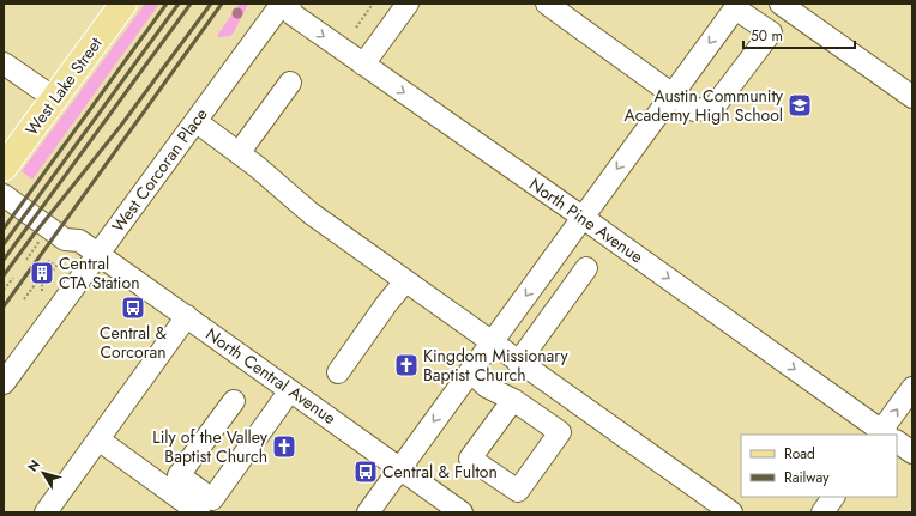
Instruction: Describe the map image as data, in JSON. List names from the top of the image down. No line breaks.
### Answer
{"streets":{"main road":["West Lake Street"],"street":["West Corcoran Place","North Pine Avenue","North Central Avenue"]},"crossings":[["West Corcoran Place","North Central Avenue"]],"places":{"school or university":["Austin Community Academy High School"],"building":["Central CTA Station"],"bus stop":["Central & Corcoran","Central & Fulton"],"church":["Kingdom Missionary Baptist Church","Lily of the Valley Baptist Church"]},"legend":["Road","Railway"],"scale_bar":"50 m","north":"top left"}
